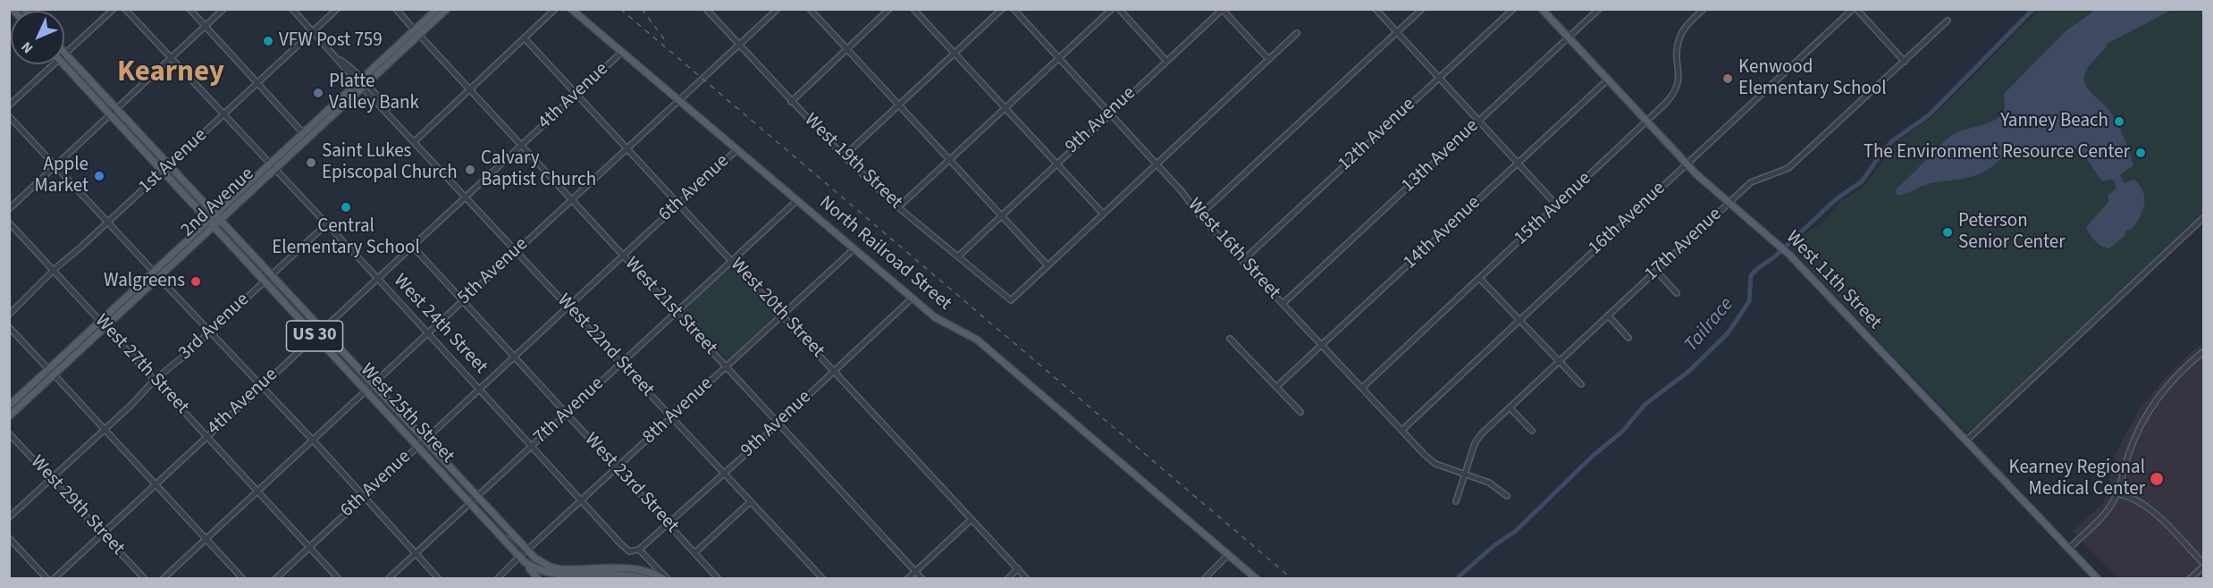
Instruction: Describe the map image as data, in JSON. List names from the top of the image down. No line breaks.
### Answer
{"streets":{"main road":["2nd Avenue","North Railroad Street","West 11th Street","West 24th Street","US 30","West 25th Street"],"street":["4th Avenue","9th Avenue","12th Avenue","13th Avenue","1st Avenue","West 19th Street","6th Avenue","15th Avenue","16th Avenue","14th Avenue","17th Avenue","West 16th Street","5th Avenue","West 21st Street","West 20th Street","3rd Avenue","West 22nd Street","West 27th Street","7th Avenue","8th Avenue","West 23rd Street","West 29th Street"]},"crossings":[["4th Avenue","North Railroad Street"],["4th Avenue","West 21st Street"],["4th Avenue","West 20th Street"],["4th Avenue","West 24th Street"],["4th Avenue","West 22nd Street"],["4th Avenue","West 27th Street"],["4th Avenue","West 25th Street"],["4th Avenue","West 23rd Street"],["4th Avenue","West 29th Street"],["9th Avenue","West 19th Street"],["9th Avenue","West 16th Street"],["9th Avenue","North Railroad Street"],["9th Avenue","West 21st Street"],["9th Avenue","West 20th Street"],["9th Avenue","West 24th Street"],["9th Avenue","West 22nd Street"],["9th Avenue","West 23rd Street"],["12th Avenue","West 16th Street"],["13th Avenue","West 16th Street"],["13th Avenue","West 11th Street"],["1st Avenue","West 24th Street"],["1st Avenue","West 22nd Street"],["1st Avenue","West 27th Street"],["1st Avenue","West 25th Street"],["West 19th Street","5th Avenue"],["6th Avenue","North Railroad Street"],["6th Avenue","West 21st Street"],["6th Avenue","West 20th Street"],["6th Avenue","West 24th Street"],["6th Avenue","West 22nd Street"],["6th Avenue","West 27th Street"],["6th Avenue","West 25th Street"],["6th Avenue","West 23rd Street"],["2nd Avenue","West 21st Street"],["2nd Avenue","West 24th Street"],["2nd Avenue","West 22nd Street"],["2nd Avenue","West 27th Street"],["2nd Avenue","West 25th Street"],["15th Avenue","West 16th Street"],["15th Avenue","West 11th Street"],["16th Avenue","West 16th Street"],["16th Avenue","West 11th Street"],["14th Avenue","West 16th Street"],["14th Avenue","West 11th Street"],["17th Avenue","West 16th Street"],["17th Avenue","West 11th Street"],["North Railroad Street","5th Avenue"],["North Railroad Street","7th Avenue"],["North Railroad Street","8th Avenue"],["5th Avenue","West 21st Street"],["5th Avenue","West 20th Street"],["5th Avenue","West 24th Street"],["5th Avenue","West 22nd Street"],["5th Avenue","West 27th Street"],["5th Avenue","West 25th Street"],["5th Avenue","West 23rd Street"],["West 21st Street","7th Avenue"],["West 21st Street","8th Avenue"],["West 20th Street","7th Avenue"],["West 20th Street","8th Avenue"],["West 24th Street","3rd Avenue"],["West 24th Street","7th Avenue"],["West 24th Street","8th Avenue"],["West 24th Street","West 25th Street"],["3rd Avenue","West 27th Street"],["3rd Avenue","West 25th Street"],["3rd Avenue","West 29th Street"],["US 30","West 25th Street"],["West 22nd Street","7th Avenue"],["West 22nd Street","8th Avenue"],["7th Avenue","West 25th Street"],["7th Avenue","West 23rd Street"],["8th Avenue","West 25th Street"],["8th Avenue","West 23rd Street"]],"districts":["Kearney"],"water":["Tailrace"],"places":["VFW Post 759","Kenwood Elementary School","Platte Valley Bank","Yanney Beach","The Environment Resource Center","Saint Lukes Episcopal Church","Calvary Baptist Church","Apple Market","Central Elementary School","Peterson Senior Center","Walgreens","Kearney Regional Medical Center"],"north":"bottom left"}
